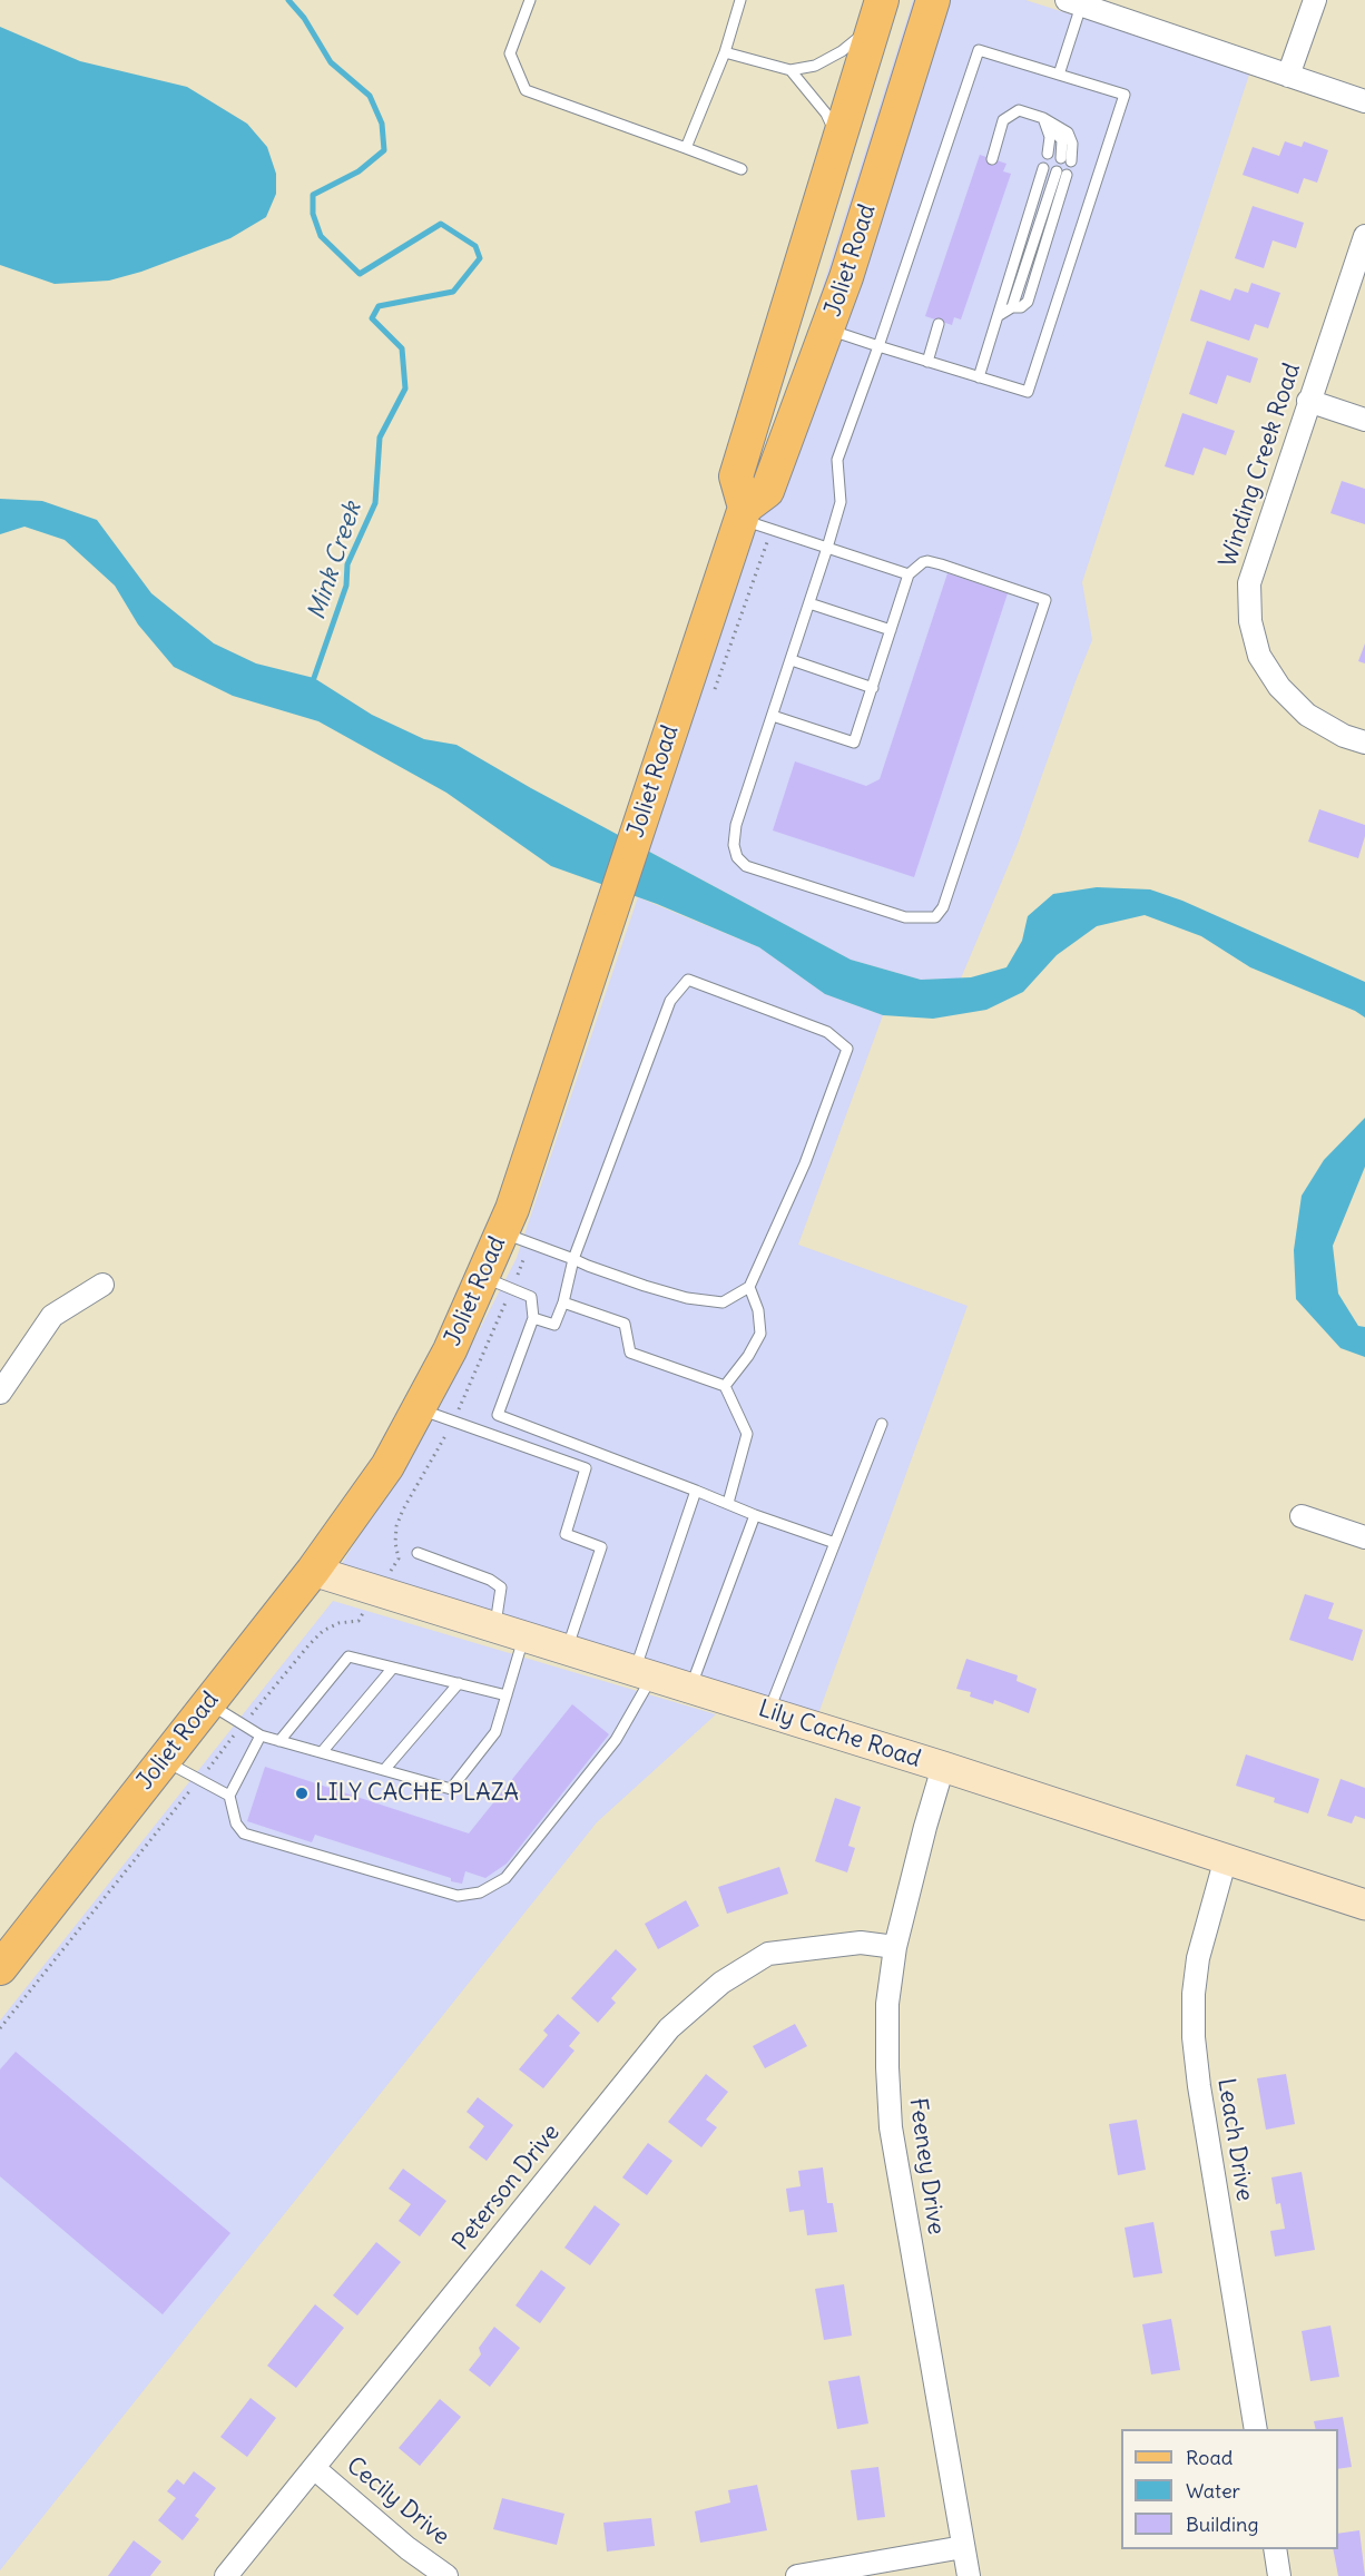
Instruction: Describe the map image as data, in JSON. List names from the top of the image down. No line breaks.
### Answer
{"streets":{"main road":["Joliet Road"],"street":["Winding Creek Road","Lily Cache Road","Leach Drive","Feeney Drive","Peterson Drive","Cecily Drive"]},"crossings":[["Joliet Road","Lily Cache Road"],["Lily Cache Road","Leach Drive"],["Lily Cache Road","Feeney Drive"],["Feeney Drive","Peterson Drive"],["Peterson Drive","Cecily Drive"]],"water":["Mink Creek"],"places":["LILY CACHE PLAZA"],"legend":["Road","Water","Building"]}
